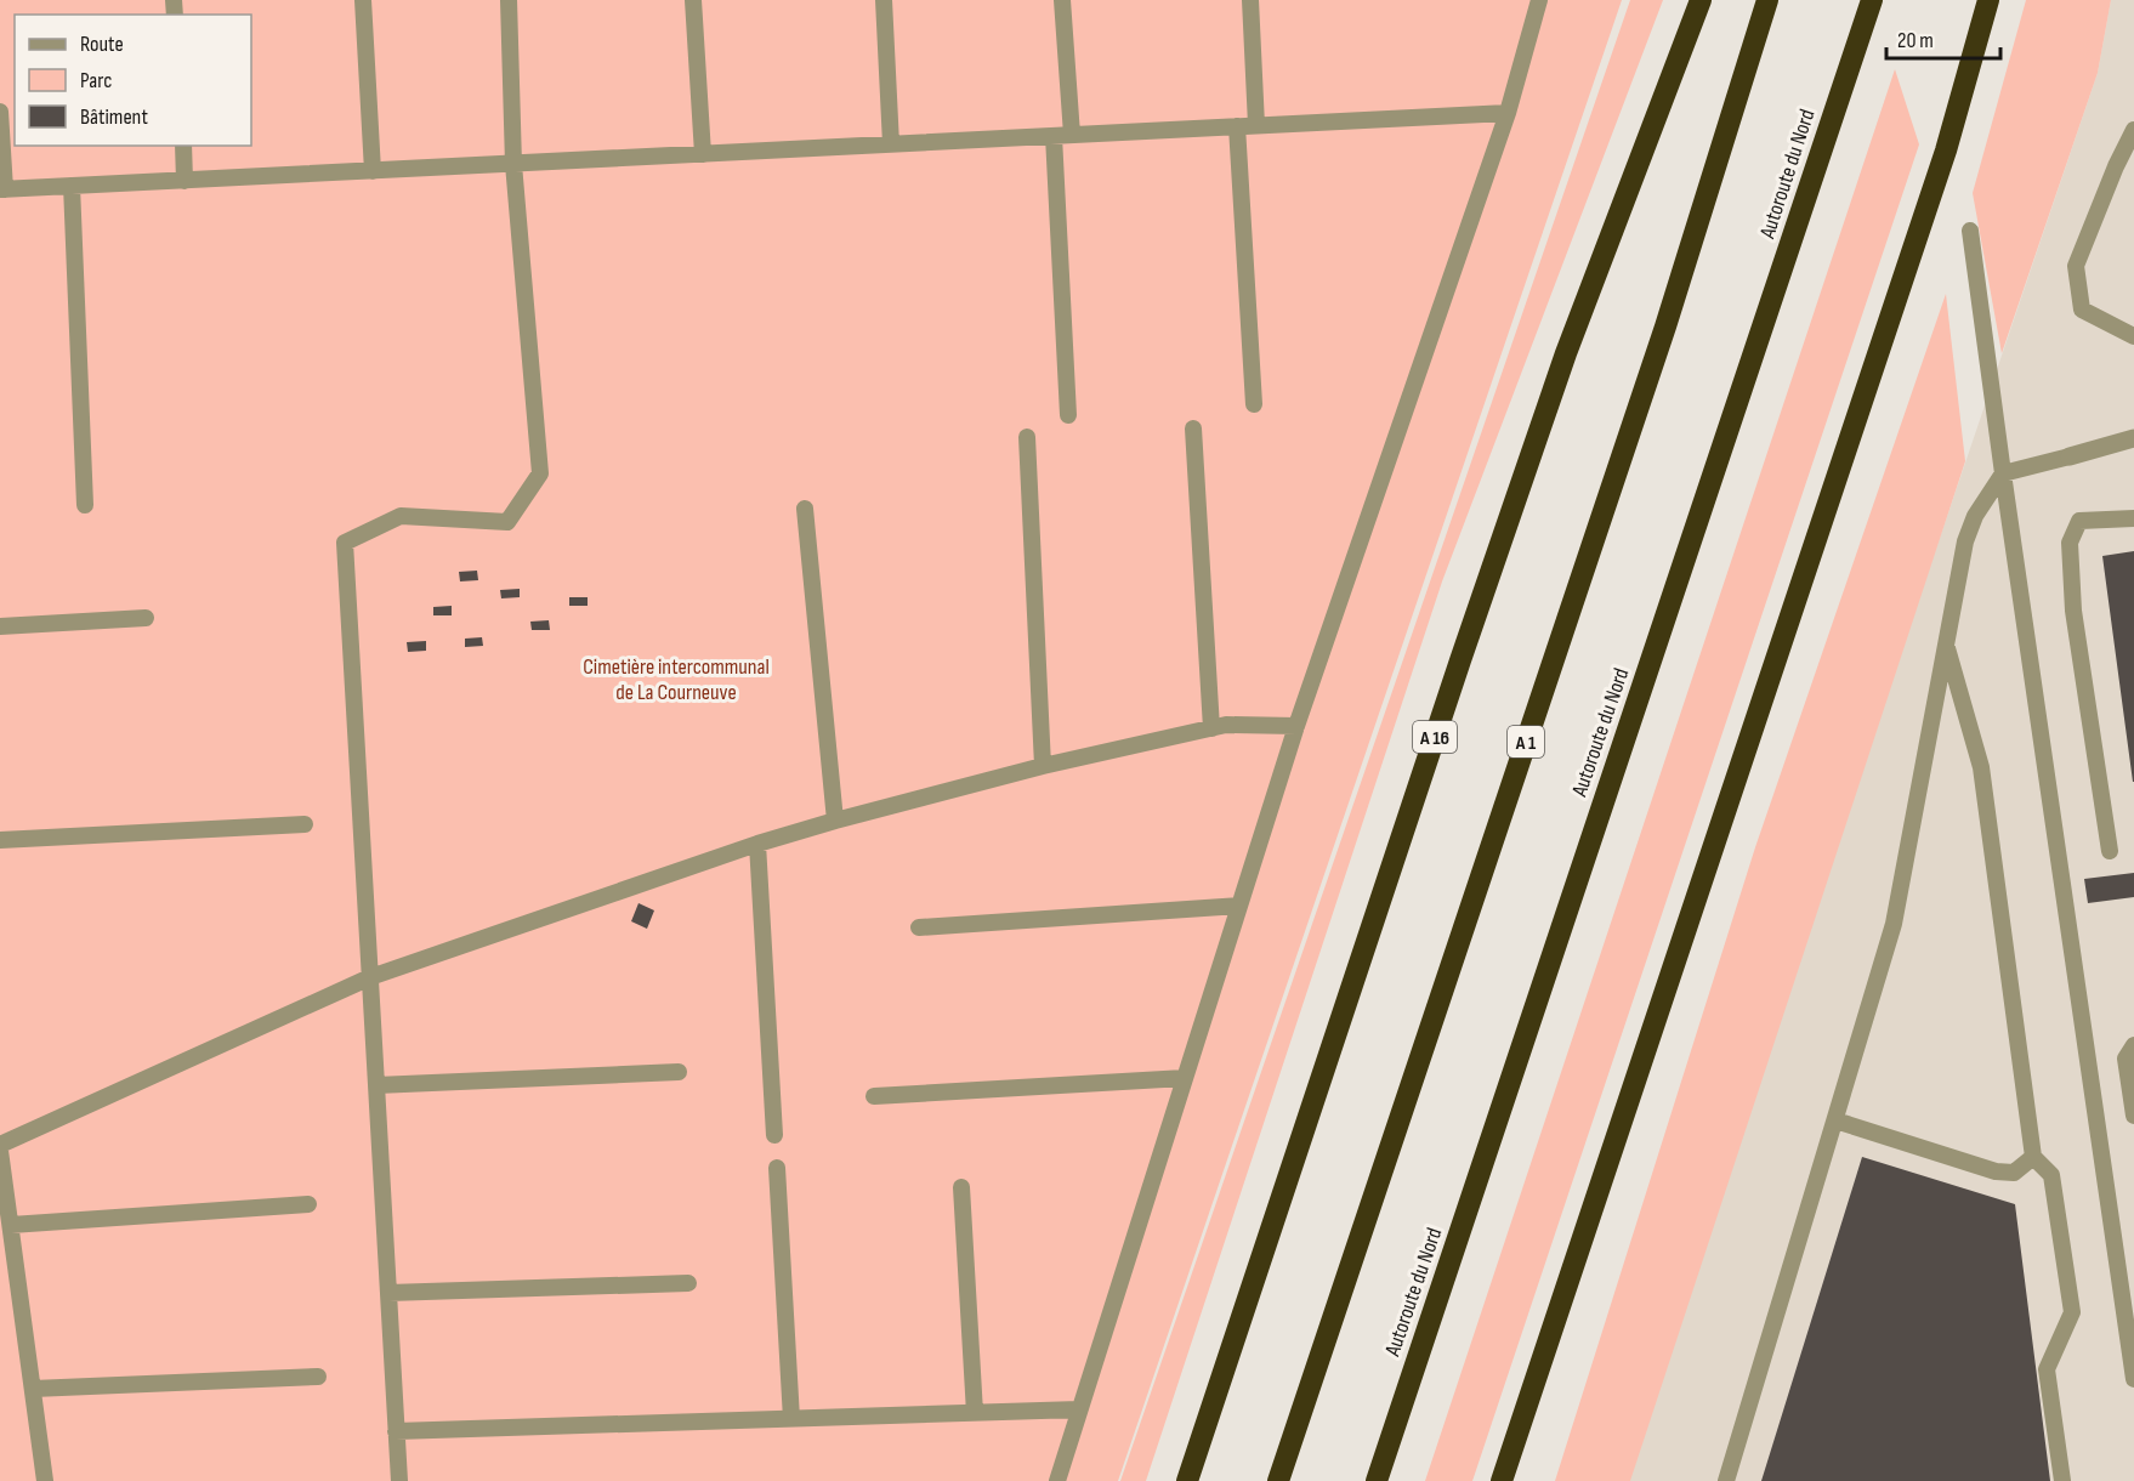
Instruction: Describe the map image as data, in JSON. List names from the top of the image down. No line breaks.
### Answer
{"streets":{"highway":["Autoroute du Nord","A 16","A 1"]},"parks":["Cimetière intercommunal de La Courneuve"],"legend":["Route","Parc","Bâtiment"],"scale_bar":"20 m"}
